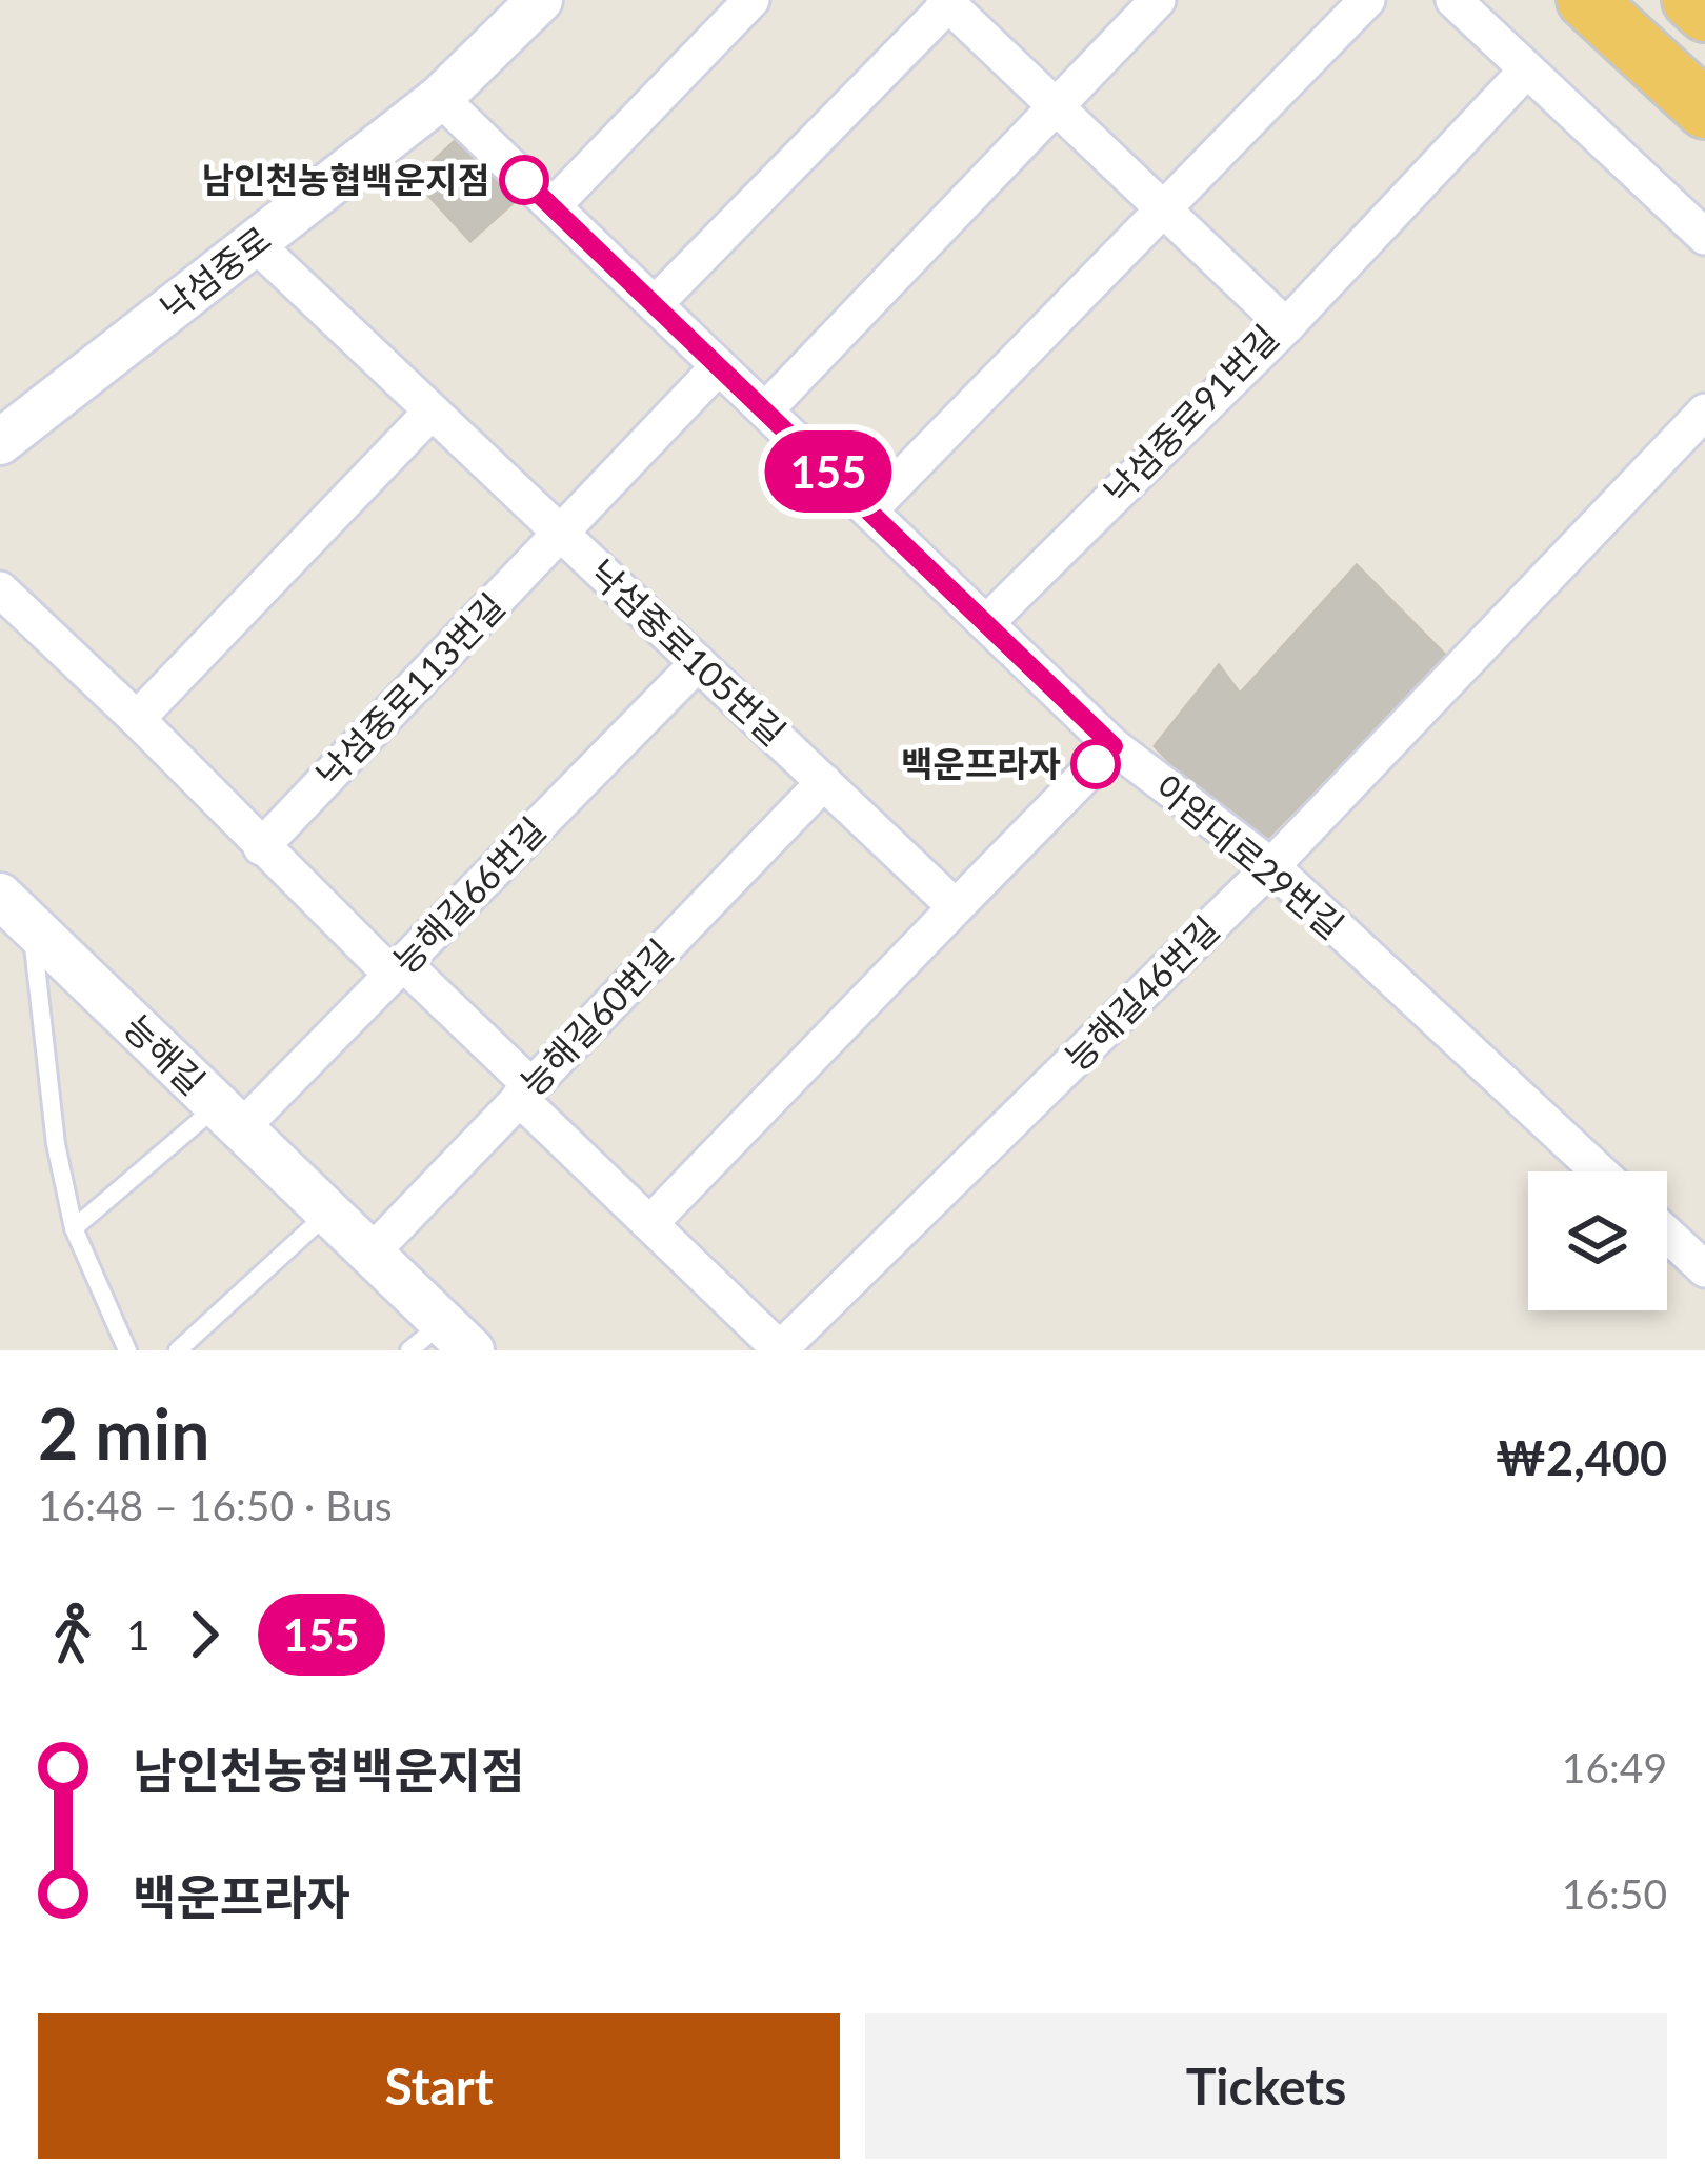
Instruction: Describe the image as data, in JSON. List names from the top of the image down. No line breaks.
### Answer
{"streets":{"street":["낙섬중로","낙섬중로91번길","낙섬중로105번길","낙섬중로113번길","아암대로29번길","능해길66번길","능해길46번길","능해길60번길","능해길"]},"crossings":[["낙섬중로","낙섬중로105번길"],["낙섬중로","아암대로29번길"],["낙섬중로91번길","아암대로29번길"],["낙섬중로105번길","낙섬중로113번길"],["낙섬중로105번길","능해길66번길"],["낙섬중로105번길","능해길60번길"],["낙섬중로113번길","아암대로29번길"],["아암대로29번길","능해길46번길"],["능해길66번길","능해길46번길"],["능해길66번길","능해길"],["능해길46번길","능해길60번길"],["능해길60번길","능해길"]],"places":["남인천농협백운지점","백운프라자"],"lines":["bus line 155"],"page":{"on_map":"155","heading":["2 min","16:48 – 16:50 · Bus","₩2,400"],"legs":["1","155"],"list":[{"name":"남인천농협백운지점","value":"16:49"},{"name":"백운프라자","value":"16:50"}],"buttons":["Start","Tickets"]}}
